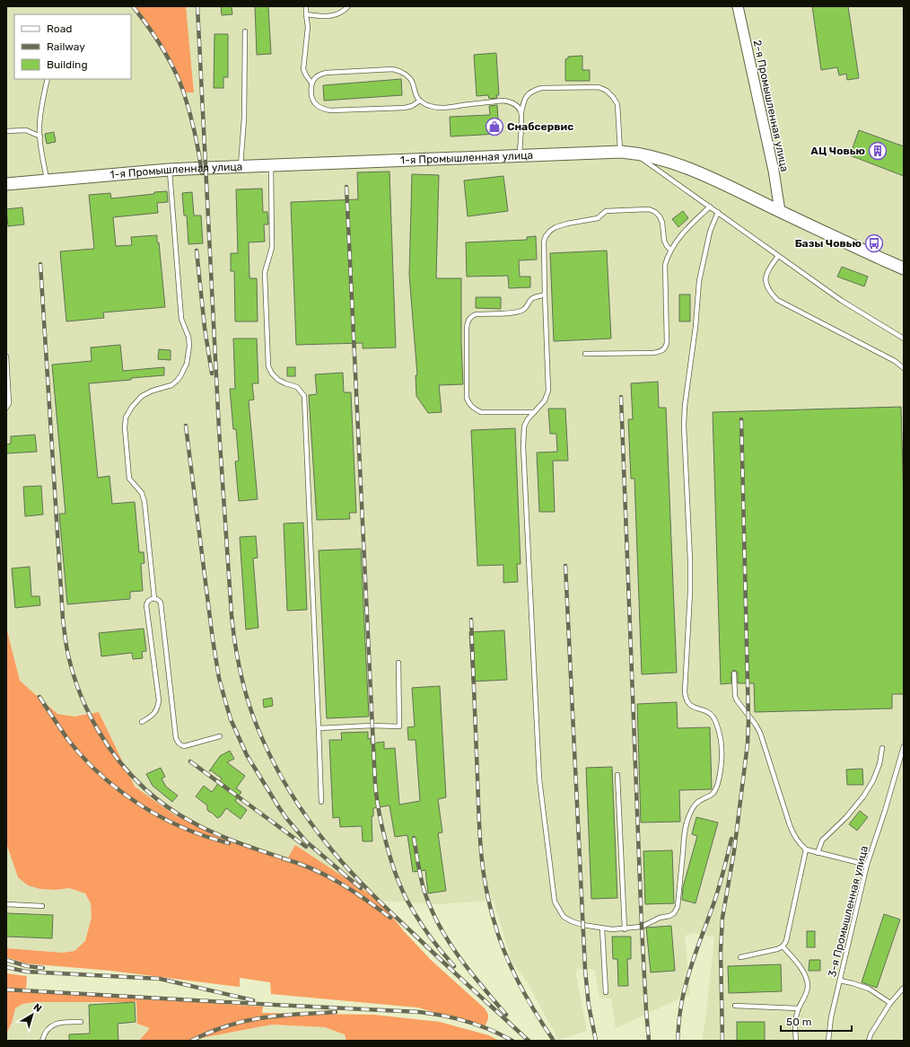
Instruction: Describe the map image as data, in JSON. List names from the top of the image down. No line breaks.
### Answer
{"streets":{"main road":["1-я Промышленная улица"],"street":["2-я Промышленная улица"],"lane":["3-я Промышленная улица"]},"crossings":[["2-я Промышленная улица","1-я Промышленная улица"]],"places":{"shop":["Снабсервис"],"building":["АЦ Човью"],"bus stop":["Базы Човью"]},"legend":["Road","Railway","Building"],"scale_bar":"50 m","north":"top right"}
